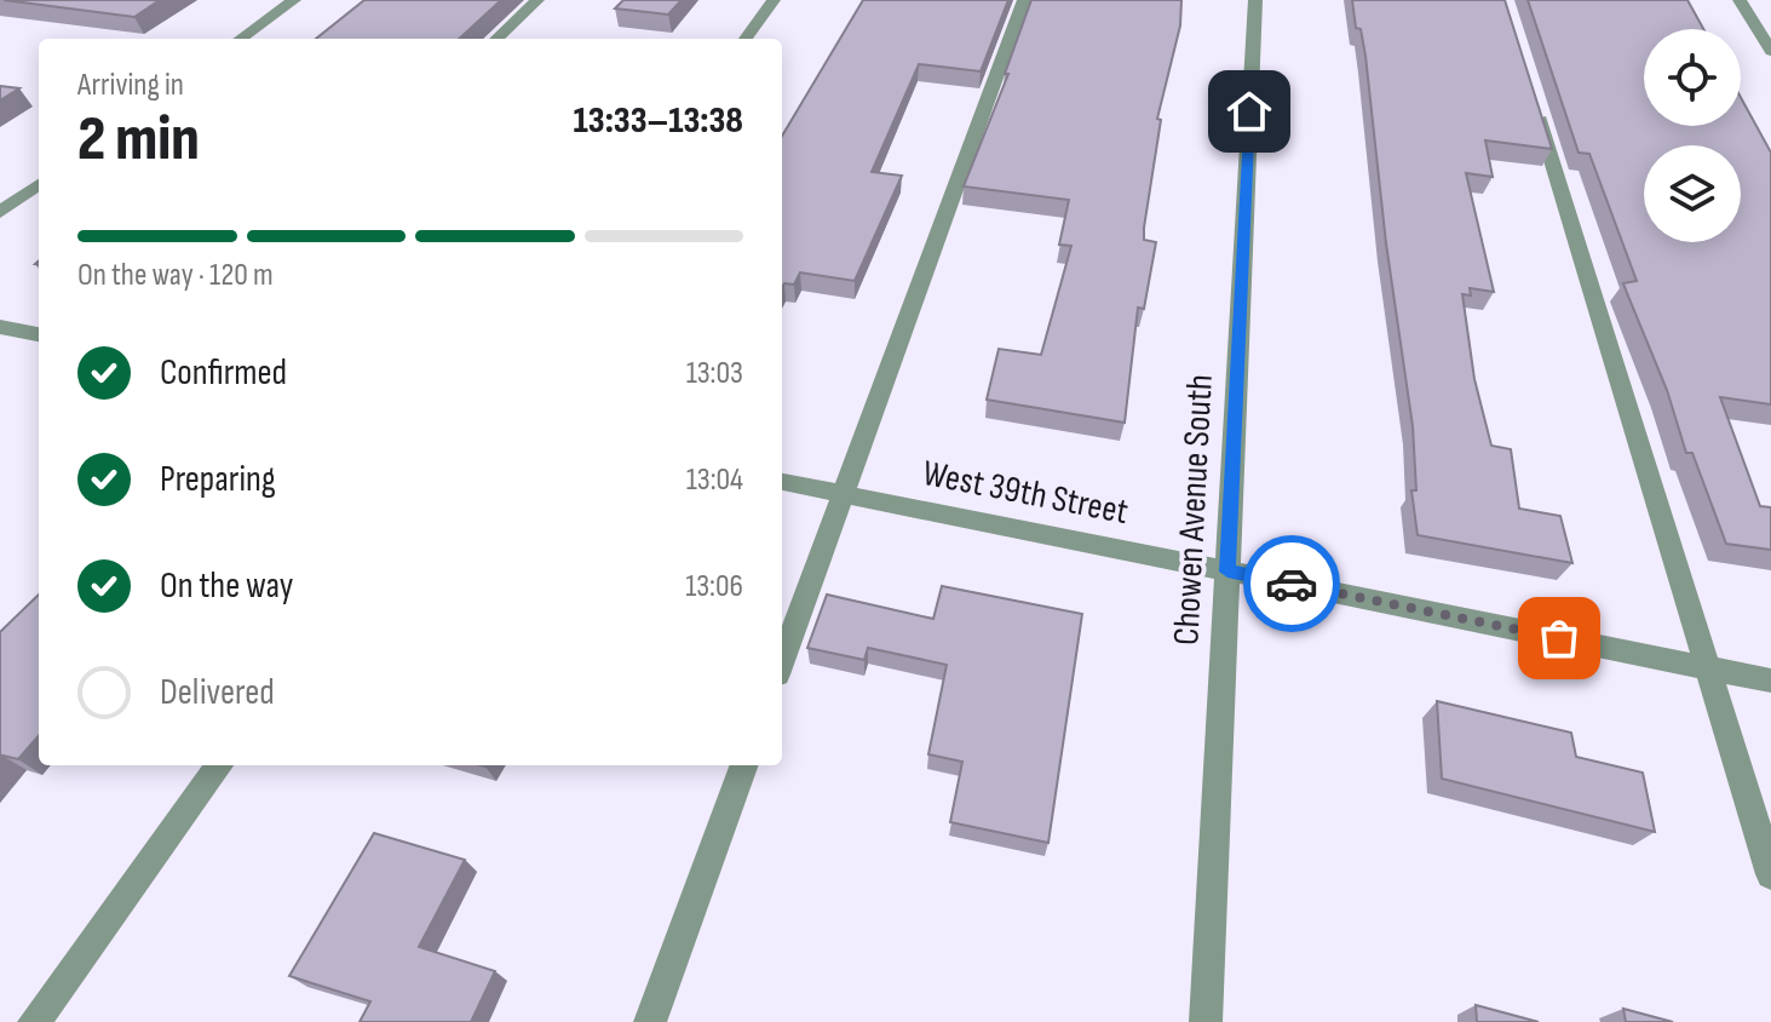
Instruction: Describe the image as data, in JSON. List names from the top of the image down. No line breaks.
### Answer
{"streets":{"street":["West 39th Street","Chowen Avenue South"]},"crossings":[["West 39th Street","Chowen Avenue South"]],"page":{"heading":["2 min","Arriving in","13:33–13:38"],"bar":"On the way · 120 m","list":[["Confirmed","13:03"],["Preparing","13:04"],["On the way","13:06"],"Delivered"]}}
